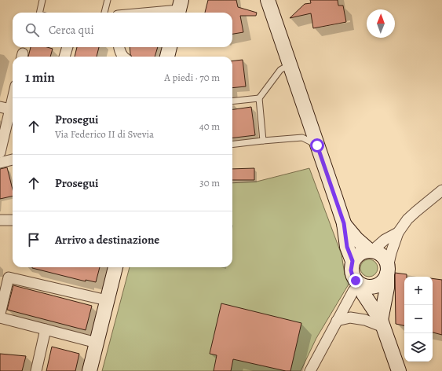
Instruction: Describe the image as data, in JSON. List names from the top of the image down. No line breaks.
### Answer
{"north":"top","page":{"search":"Cerca qui","heading":["1 min","A piedi · 70 m"],"list":[["Prosegui","Via Federico II di Svevia","40 m"],["Prosegui","30 m"],"Arrivo a destinazione"],"map_buttons":["+","−"]}}
